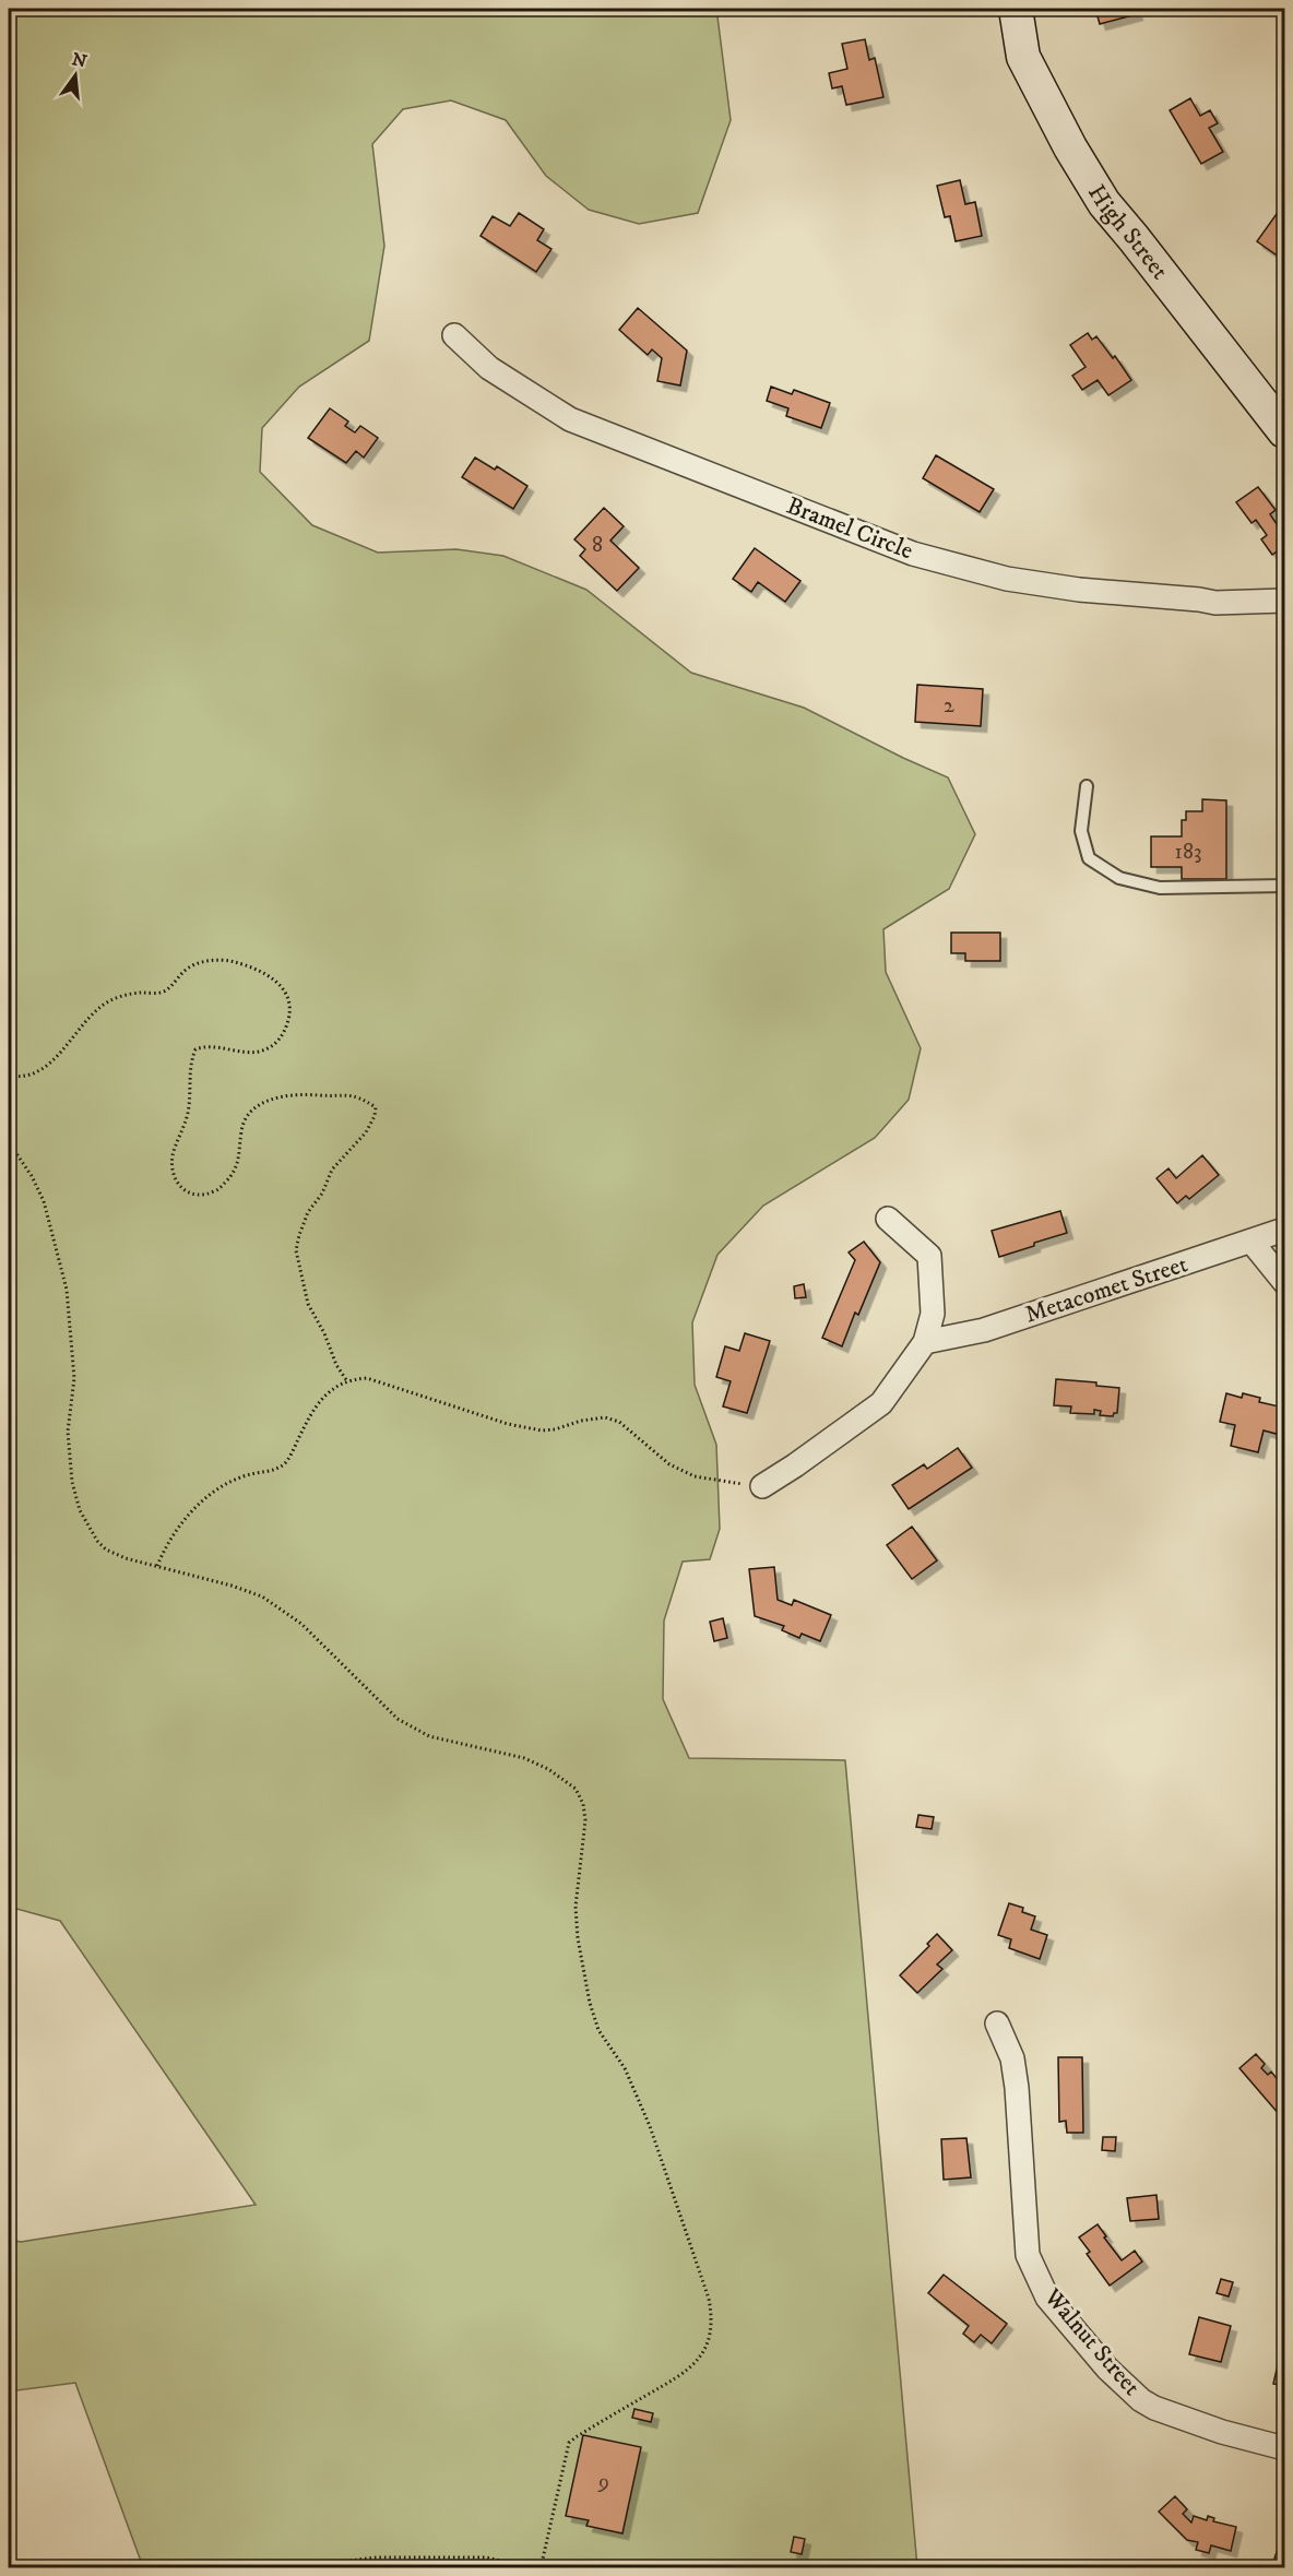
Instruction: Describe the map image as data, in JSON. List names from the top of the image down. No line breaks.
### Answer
{"streets":{"street":["High Street","Bramel Circle","Metacomet Street","Walnut Street"]},"house_numbers":["8","2","183","9"],"north":"top"}
